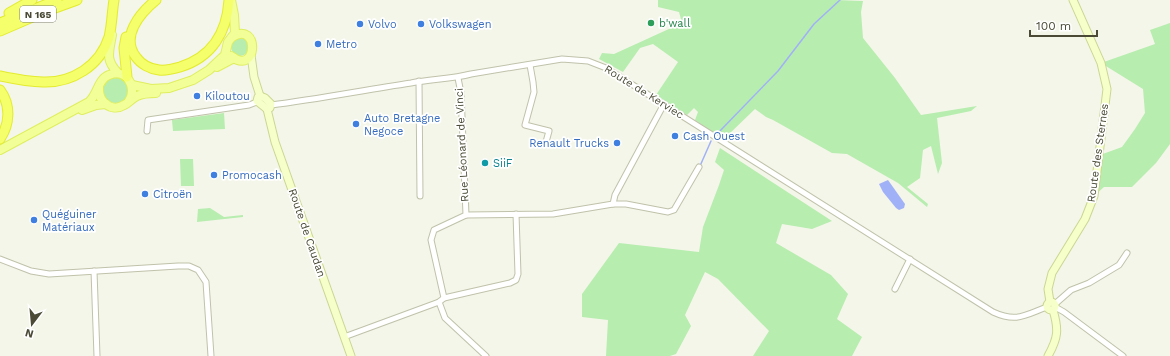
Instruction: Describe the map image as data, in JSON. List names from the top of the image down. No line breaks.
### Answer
{"streets":{"highway":["N 165"],"street":["Route de Kerviec","Rue Léonard de Vinci","Route des Sternes","Route de Caudan"]},"crossings":[["Route de Kerviec","Rue Léonard de Vinci"],["Route de Kerviec","Route des Sternes"],["Route de Kerviec","Route de Caudan"]],"places":["b'wall","Volvo","Volkswagen","Metro","Kiloutou","Auto Bretagne Negoce","Cash Ouest","Renault Trucks","SiiF","Promocash","Citroën","Quéguiner Matériaux"],"scale_bar":"100 m","north":"bottom"}
